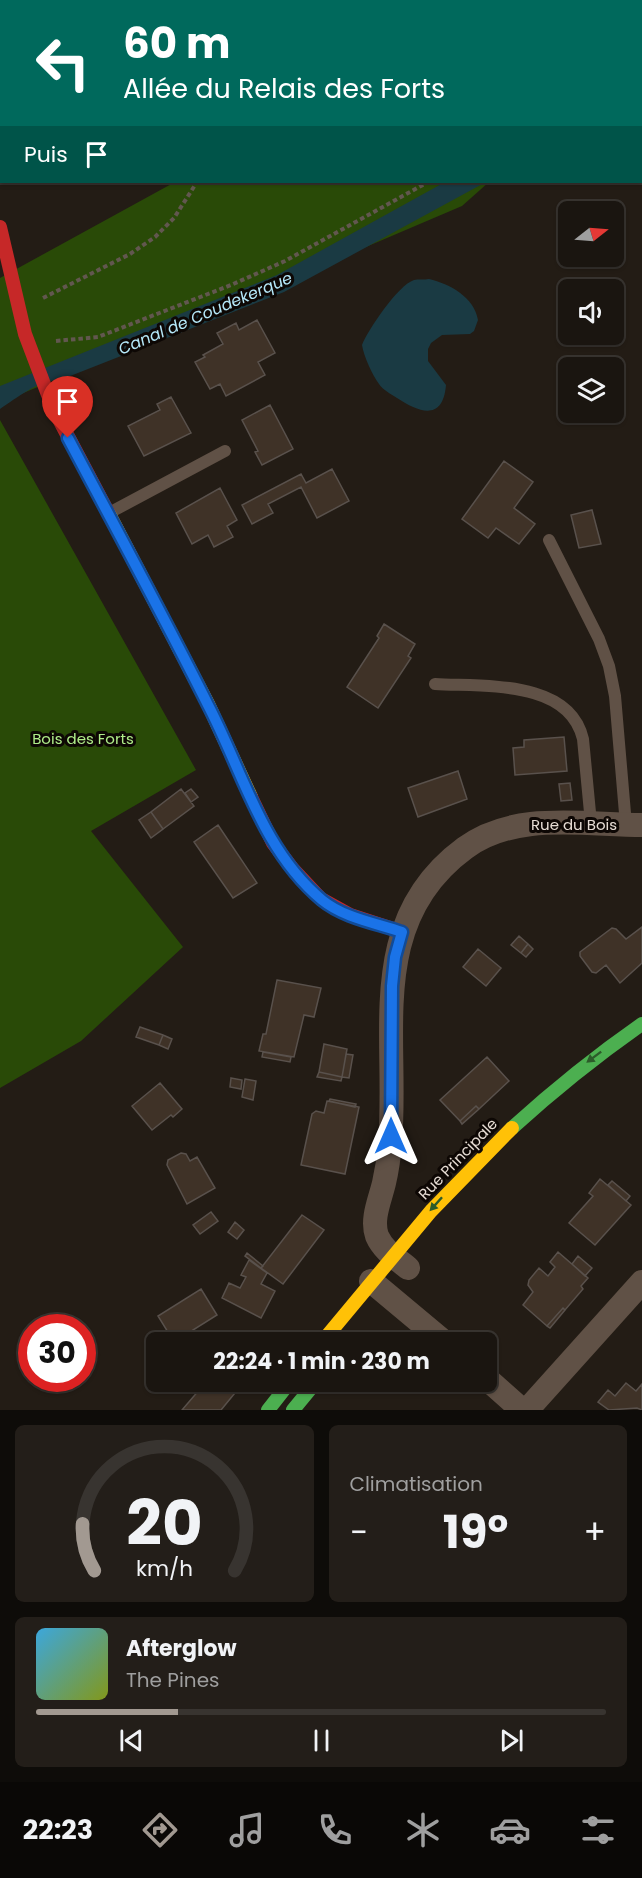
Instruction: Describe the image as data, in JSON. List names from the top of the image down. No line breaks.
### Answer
{"streets":{"street":["Rue du Bois","Rue Principale"]},"crossings":[["Rue du Bois","Rue Principale"]],"one_way":["Rue Principale"],"water":["Canal de Coudekerque"],"parks":["Bois des Forts"],"north":"right","page":{"turn":["60 m","Allée du Relais des Forts"],"then":"Puis","limit":"30","trip":"22:24 · 1 min · 230 m","tile":"Climatisation","heat":["−","19°","+"],"song":["Afterglow","The Pines"],"tabs":"22:23","gauge":["20","km/h"]}}
